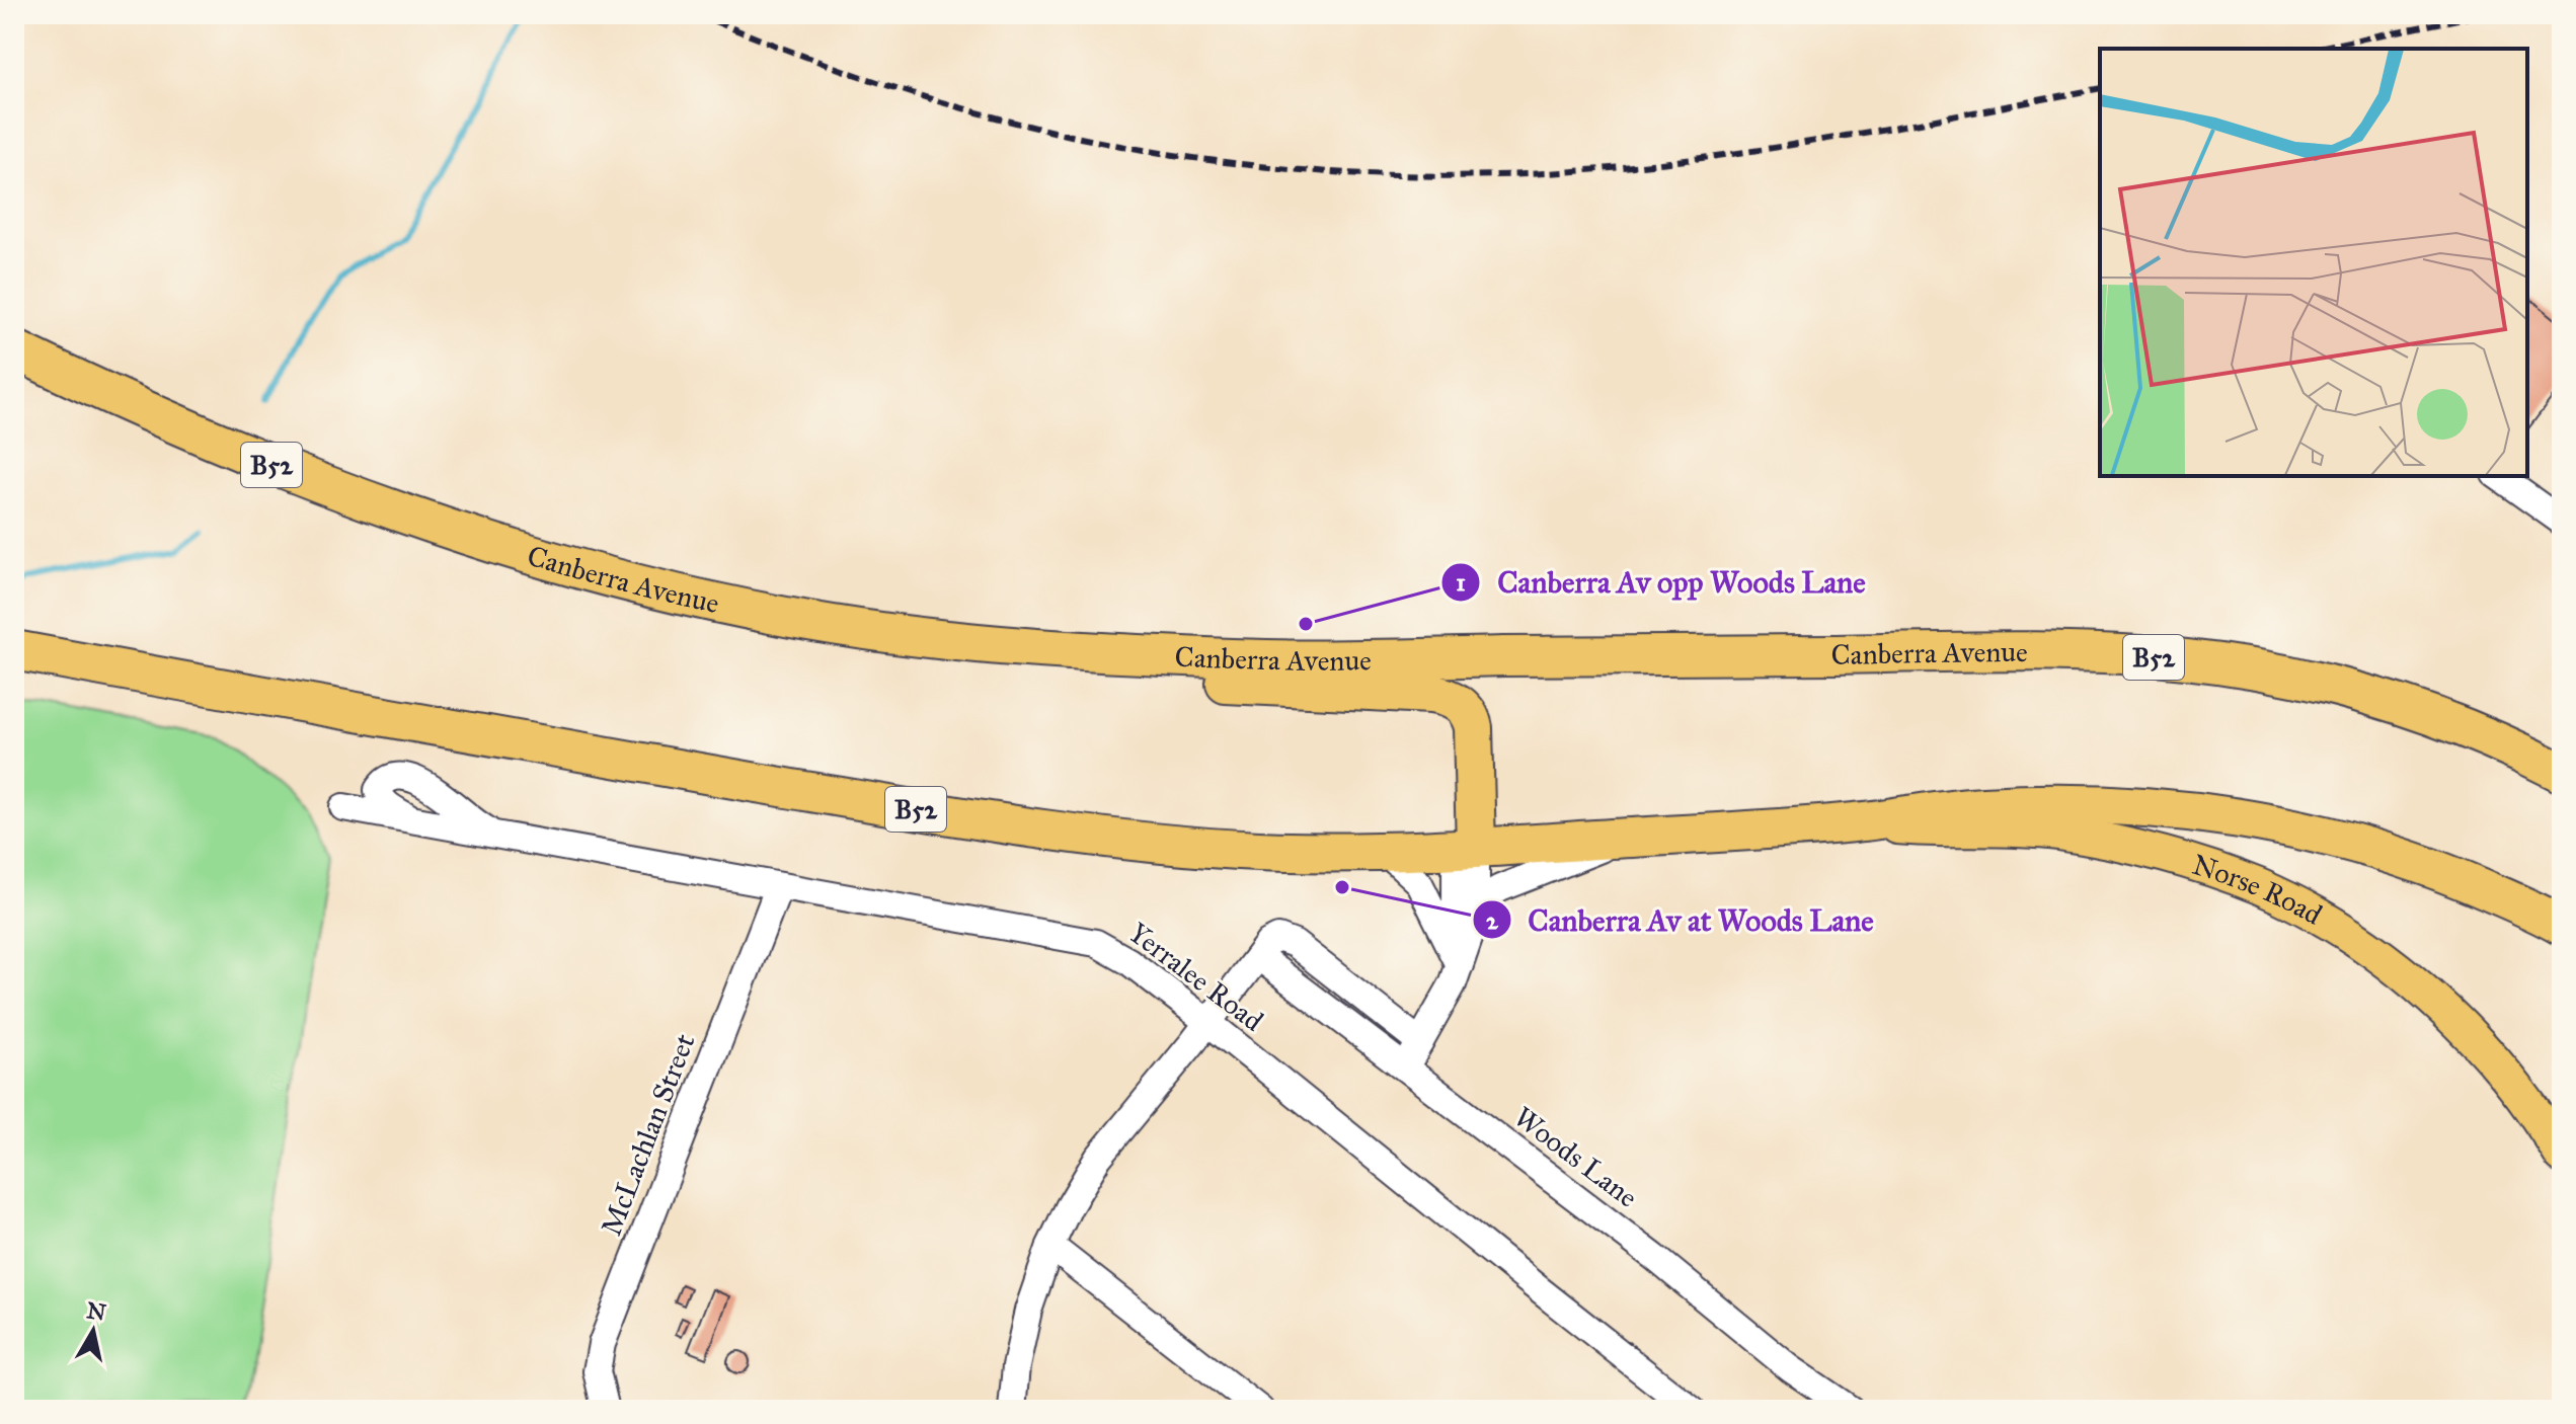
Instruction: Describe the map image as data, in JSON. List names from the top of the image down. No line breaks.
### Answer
{"streets":{"highway":["B52","Canberra Avenue"],"main road":["Norse Road"],"street":["Yerralee Road","McLachlan Street","Woods Lane"]},"crossings":[["B52","Norse Road"],["Yerralee Road","McLachlan Street"]],"places":["Canberra Av opp Woods Lane","Canberra Av at Woods Lane"],"north":"top"}
